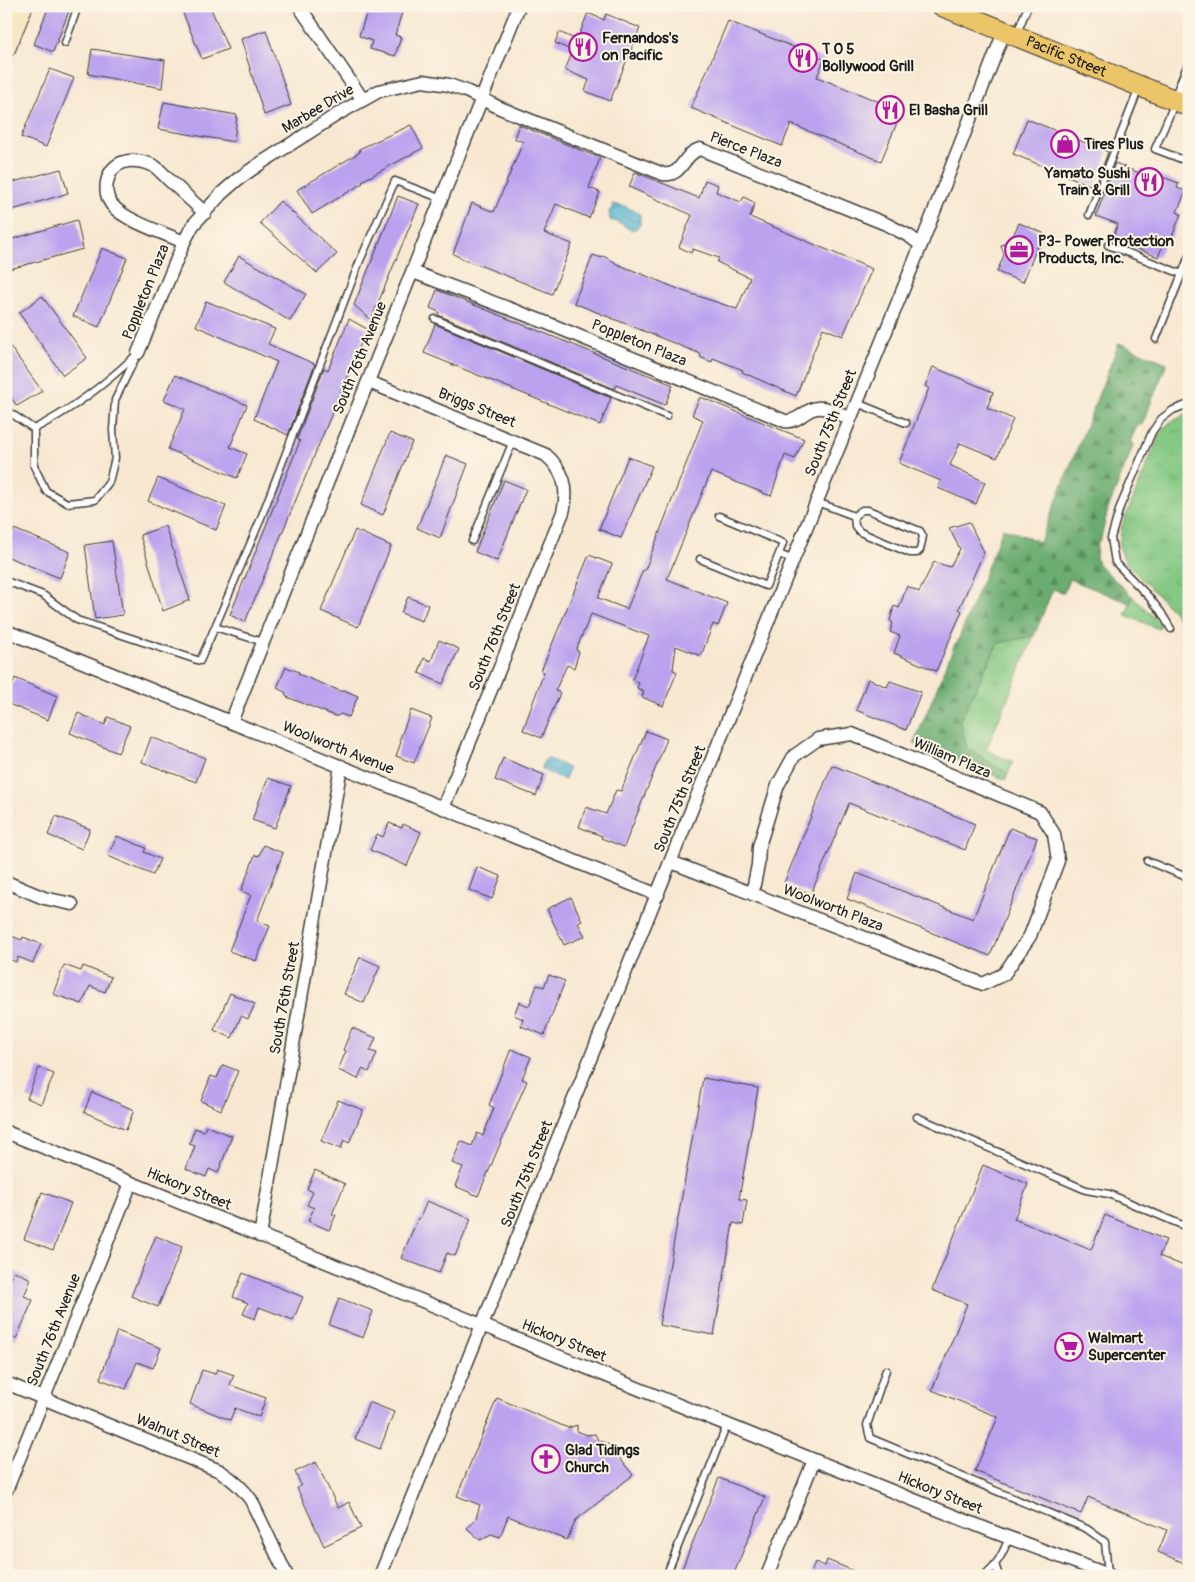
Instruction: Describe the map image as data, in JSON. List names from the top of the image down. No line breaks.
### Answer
{"streets":{"main road":["Pacific Street"],"street":["Marbee Drive","Pierce Plaza","Poppleton Plaza","South 76th Avenue","Briggs Street","South 75th Street","South 76th Street","Woolworth Avenue","William Plaza","Woolworth Plaza","Hickory Street","Walnut Street"]},"crossings":[["Pacific Street","South 75th Street"],["Marbee Drive","Pierce Plaza"],["Marbee Drive","Poppleton Plaza"],["Marbee Drive","South 76th Avenue"],["Pierce Plaza","South 76th Avenue"],["Pierce Plaza","South 75th Street"],["Poppleton Plaza","South 76th Avenue"],["Poppleton Plaza","South 75th Street"],["South 76th Avenue","Briggs Street"],["South 76th Avenue","Woolworth Avenue"],["South 76th Avenue","Hickory Street"],["South 76th Avenue","Walnut Street"],["Briggs Street","South 76th Street"],["South 75th Street","Woolworth Avenue"],["South 75th Street","Woolworth Plaza"],["South 75th Street","Hickory Street"],["South 76th Street","Woolworth Avenue"],["South 76th Street","Hickory Street"],["William Plaza","Woolworth Plaza"]],"places":{"restaurant":["Fernandos's on Pacific","T O 5 Bollywood Grill","El Basha Grill","Yamato Sushi Train & Grill"],"shop":["Tires Plus"],"office":["P3- Power Protection Products, Inc."],"supermarket":["Walmart Supercenter"],"church":["Glad Tidings Church"]}}
